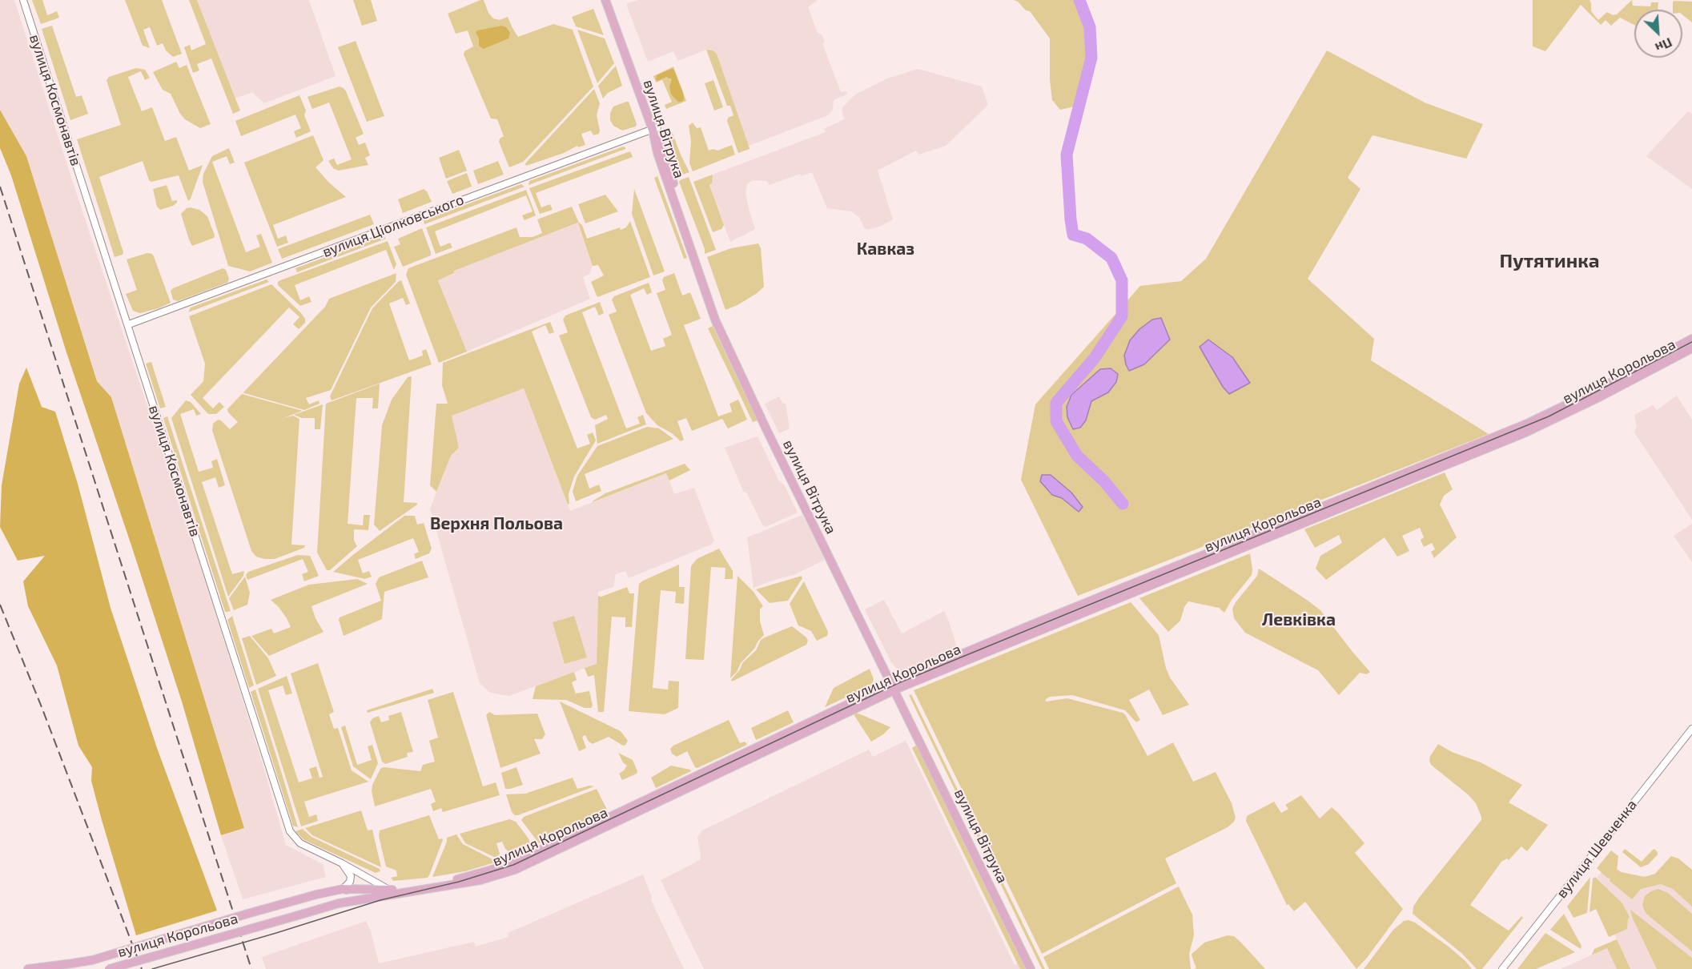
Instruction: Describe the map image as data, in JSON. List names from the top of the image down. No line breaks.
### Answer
{"streets":{"main road":["вулиця Вітрука","вулиця Корольова"],"street":["вулиця Космонавтів","вулиця Ціолковського","вулиця Шевченка"]},"crossings":[["вулиця Космонавтів","вулиця Ціолковського"],["вулиця Космонавтів","вулиця Корольова"],["вулиця Вітрука","вулиця Ціолковського"],["вулиця Вітрука","вулиця Корольова"]],"districts":["Кавказ","Путятинка","Верхня Польова","Левківка"],"north":"bottom right"}
